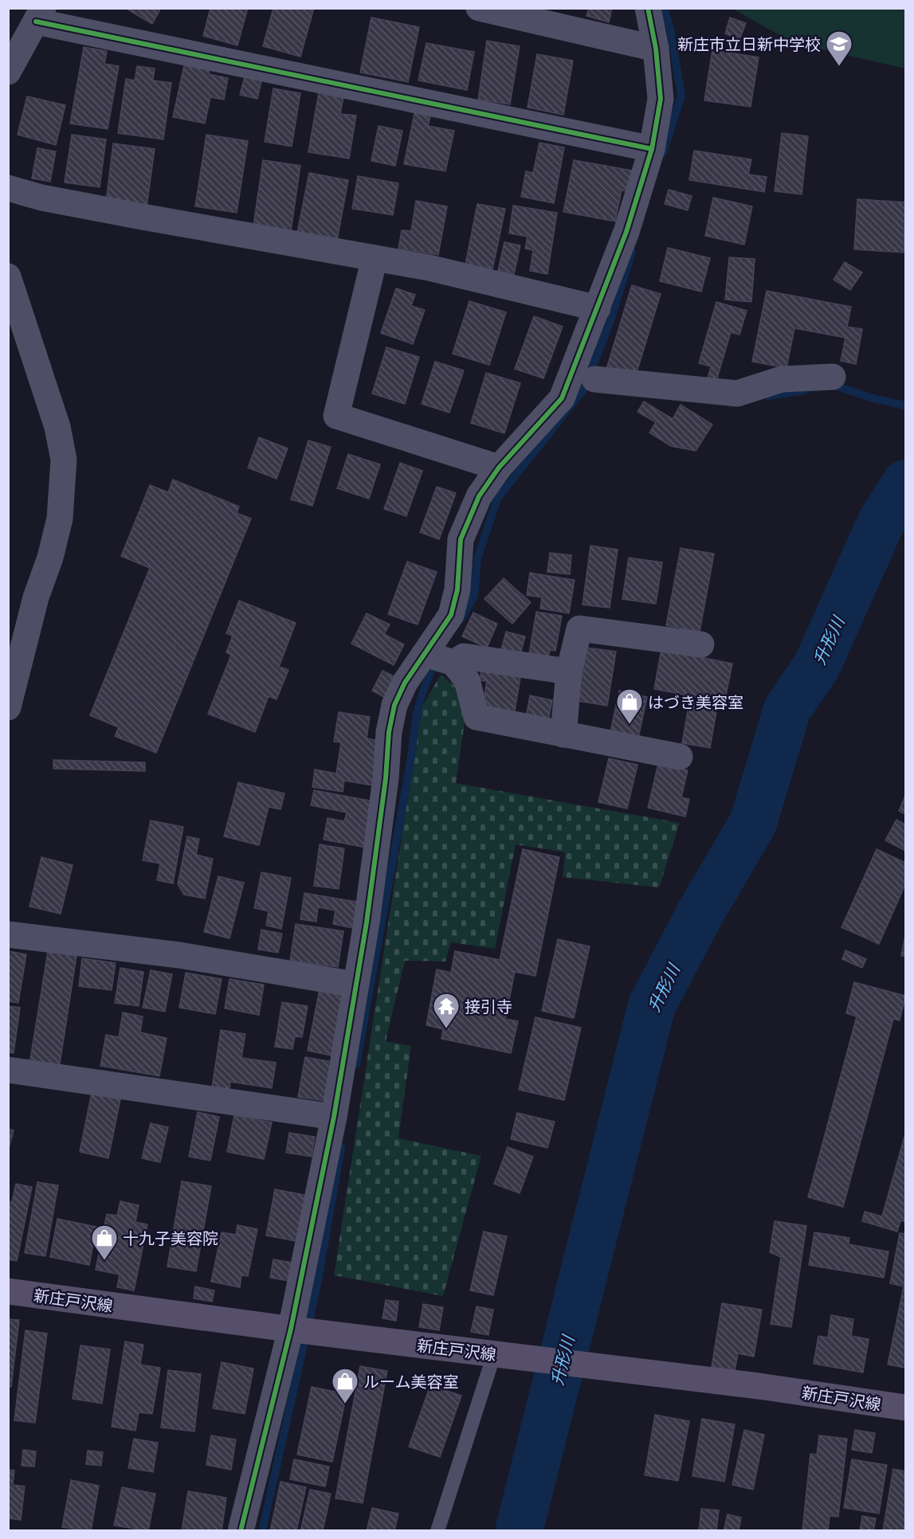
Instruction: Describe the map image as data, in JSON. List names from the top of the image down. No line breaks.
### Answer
{"streets":{"main road":["新庄戸沢線"]},"water":["升形川"],"places":{"school or university":["新庄市立日新中学校"],"shop":["はづき美容室","十九子美容院","ルーム美容室"],"temple":["接引寺"]}}
